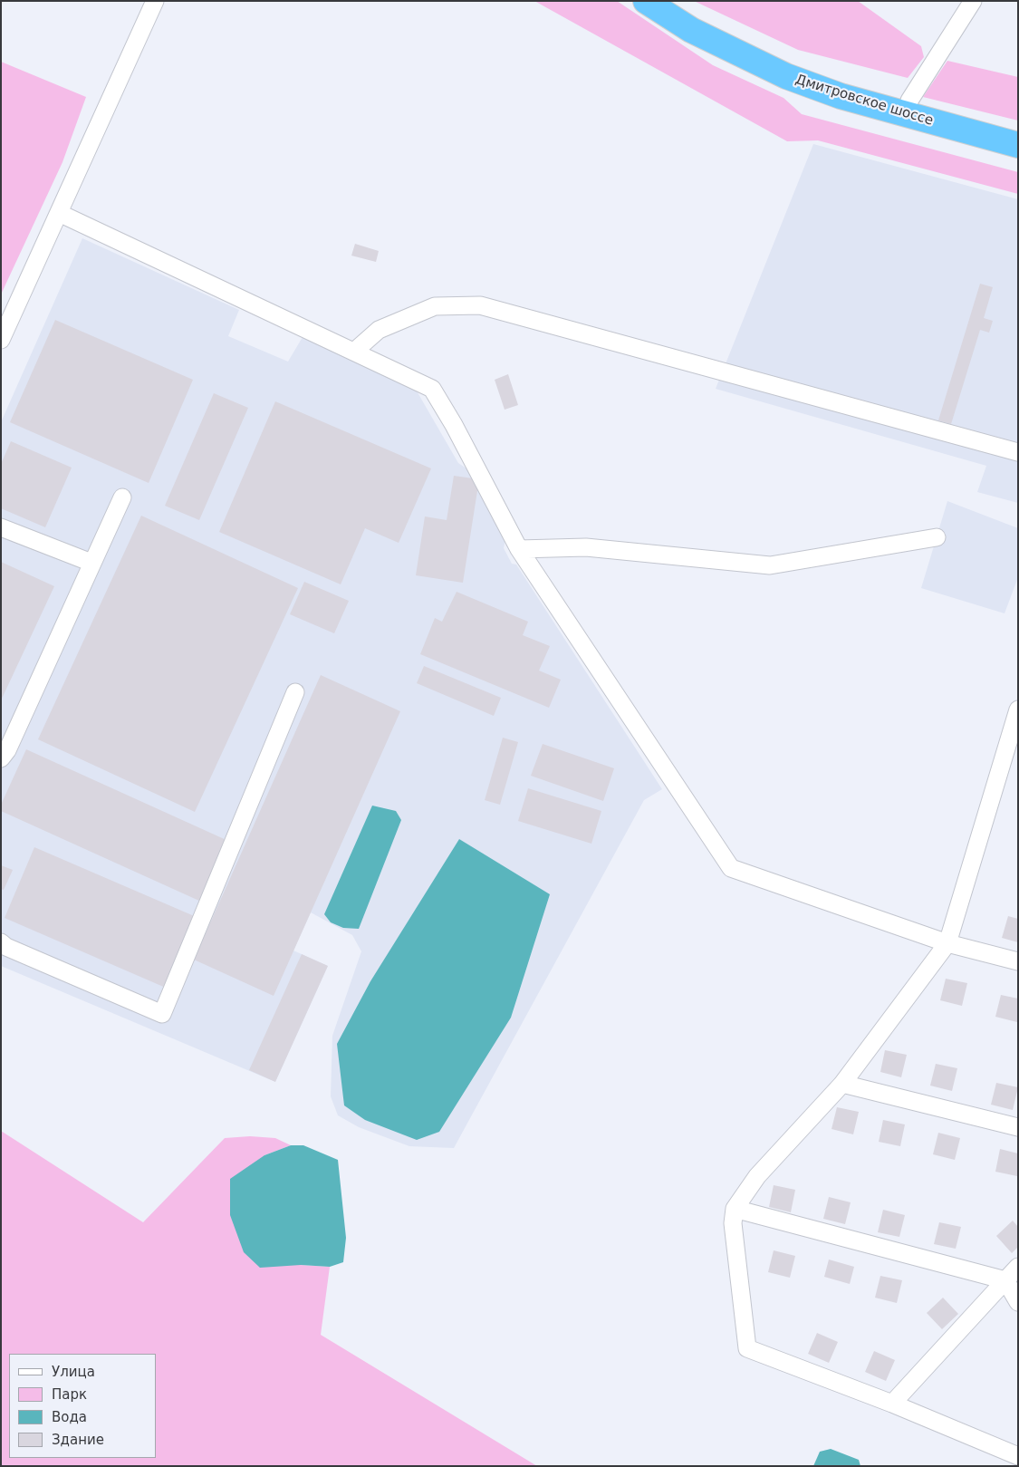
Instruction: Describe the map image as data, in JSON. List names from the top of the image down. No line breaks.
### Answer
{"streets":{"highway":["Дмитровское шоссе"]},"legend":["Улица","Парк","Вода","Здание"]}
